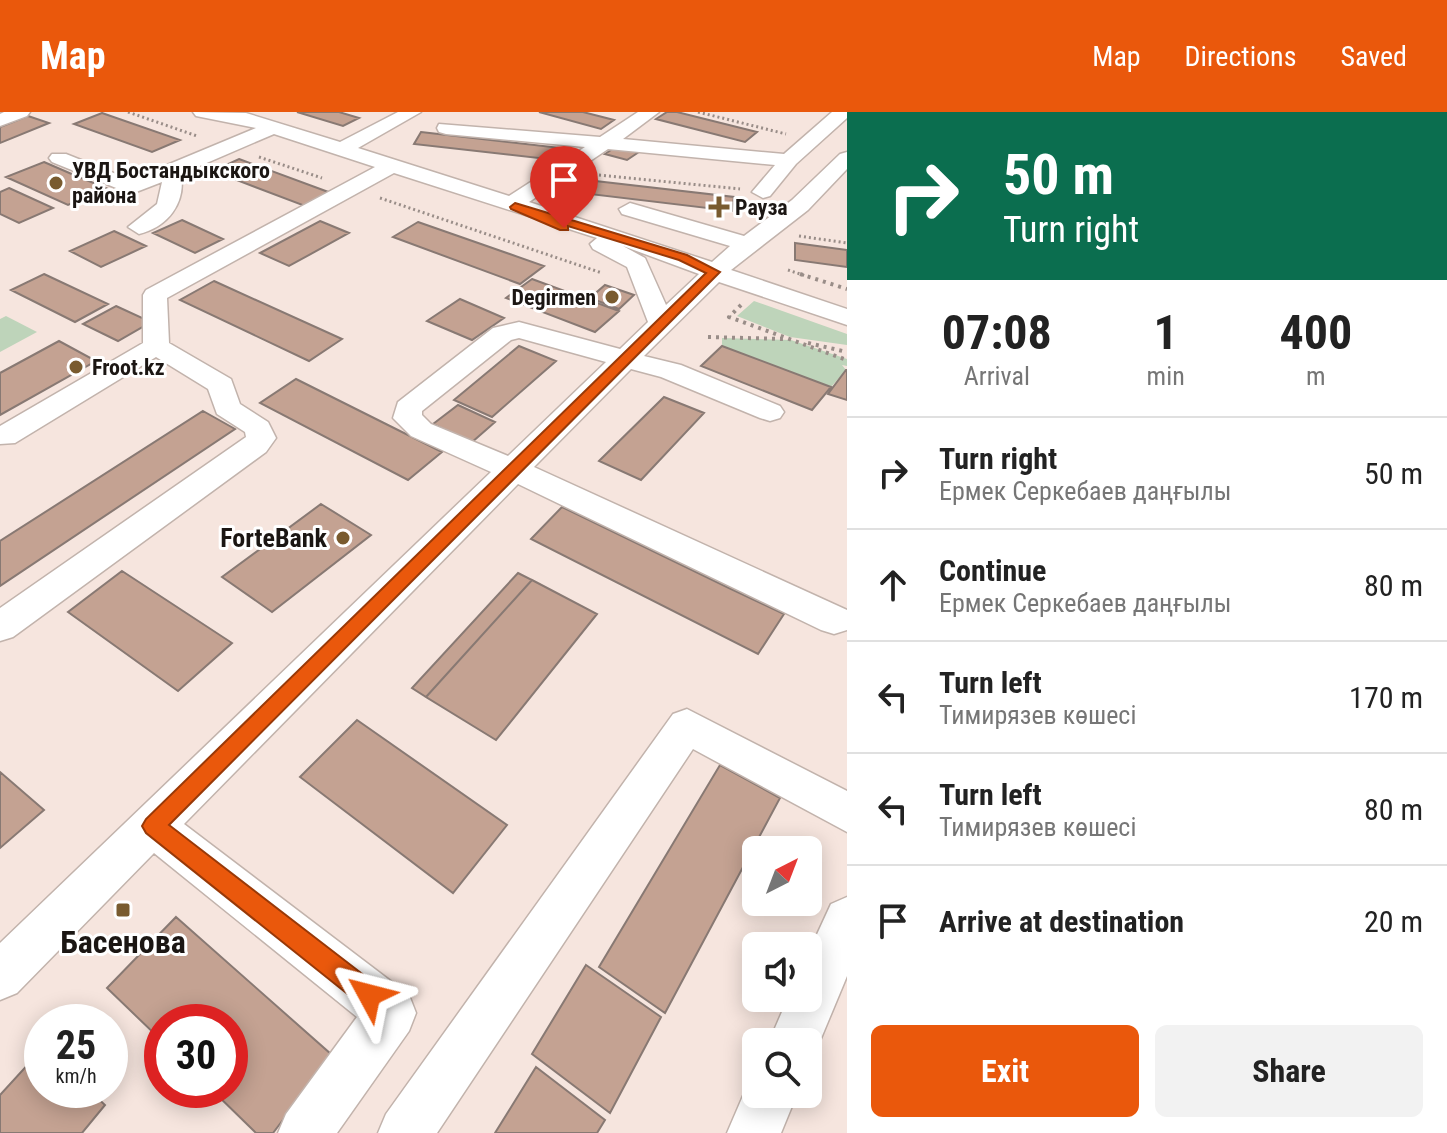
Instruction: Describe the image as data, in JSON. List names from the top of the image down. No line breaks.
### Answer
{"places":{"other":["УВД Бостандыкского района","Degirmen","Froot.kz","ForteBank"],"health":["Рауза"],"transit":["Басенова"]},"north":"top right","page":{"header":"Map","nav":["Map","Directions","Saved"],"turn":["50 m","Turn right"],"eta":["07:08","Arrival","1","min","400","m"],"list":[{"name":"Turn right","note":"Ермек Серкебаев даңғылы","value":"50 m"},{"name":"Continue","note":"Ермек Серкебаев даңғылы","value":"80 m"},{"name":"Turn left","note":"Тимирязев көшесі","value":"170 m"},{"name":"Turn left","note":"Тимирязев көшесі","value":"80 m"},{"name":"Arrive at destination","value":"20 m"}],"speed":"25 km/h","limit":"30","buttons":["Exit","Share"]}}
